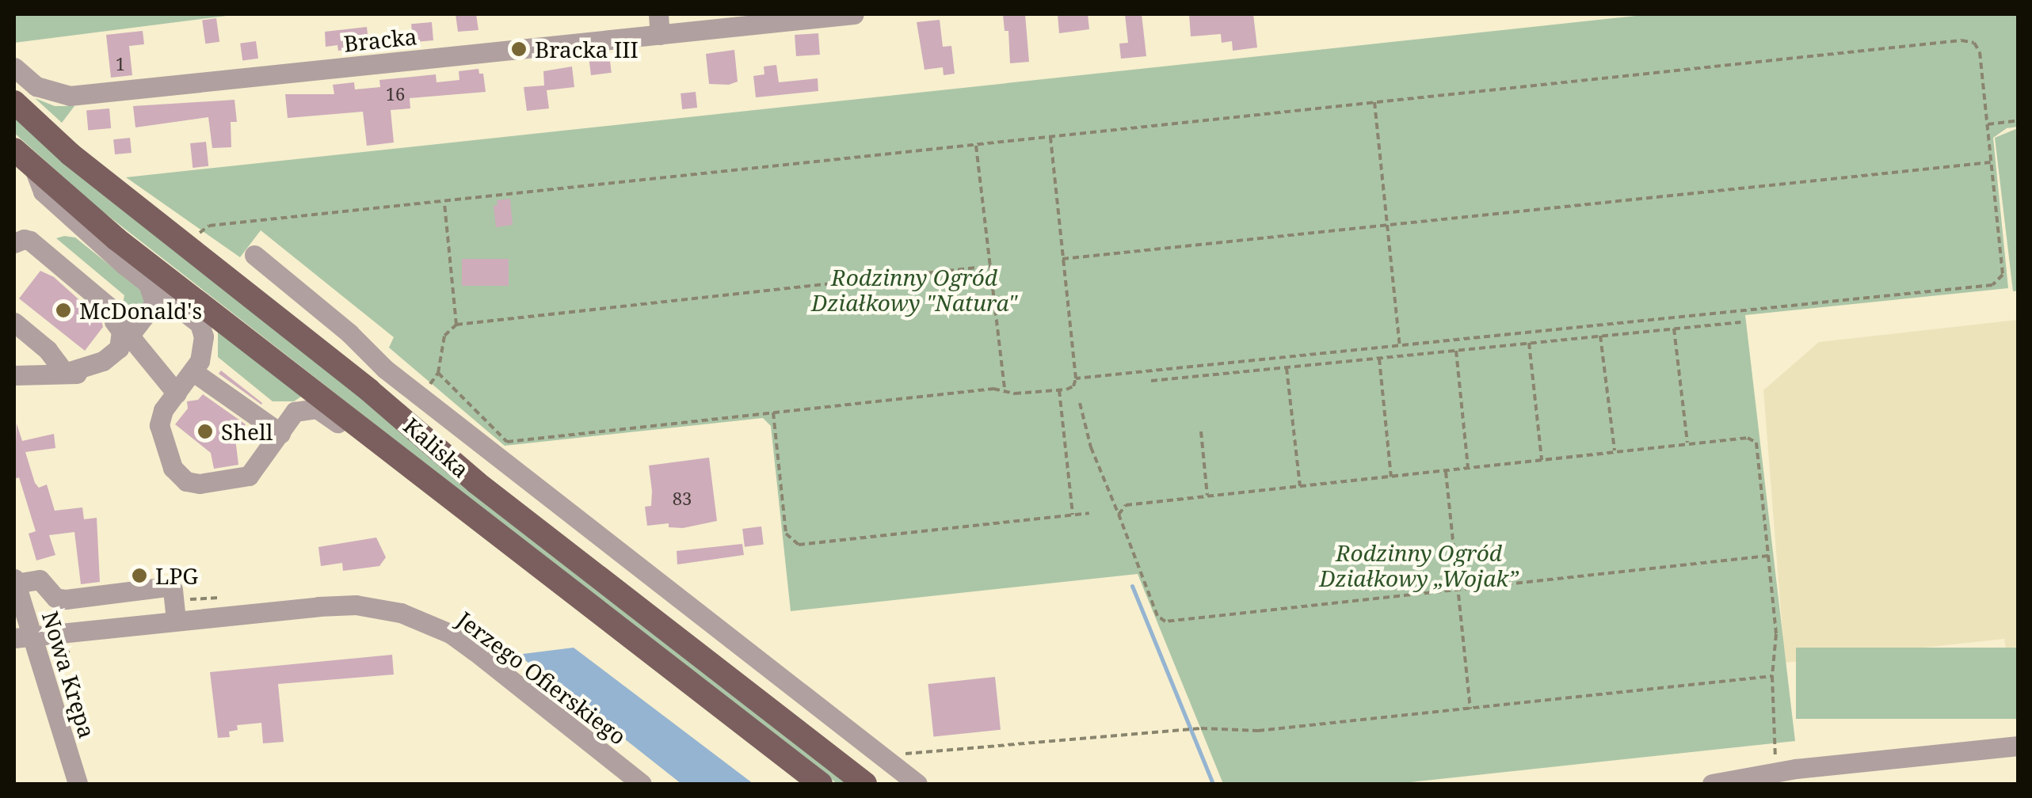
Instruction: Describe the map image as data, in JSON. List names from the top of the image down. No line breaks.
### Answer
{"streets":{"main road":["Kaliska"],"street":["Bracka","Nowa Krępa","Jerzego Ofierskiego"]},"crossings":[["Nowa Krępa","Jerzego Ofierskiego"]],"parks":["Rodzinny Ogród Działkowy \"Natura\"","Rodzinny Ogród Działkowy „Wojak”"],"places":["Bracka III","McDonald's","Shell","LPG"],"house_numbers":["1","16","83"]}
